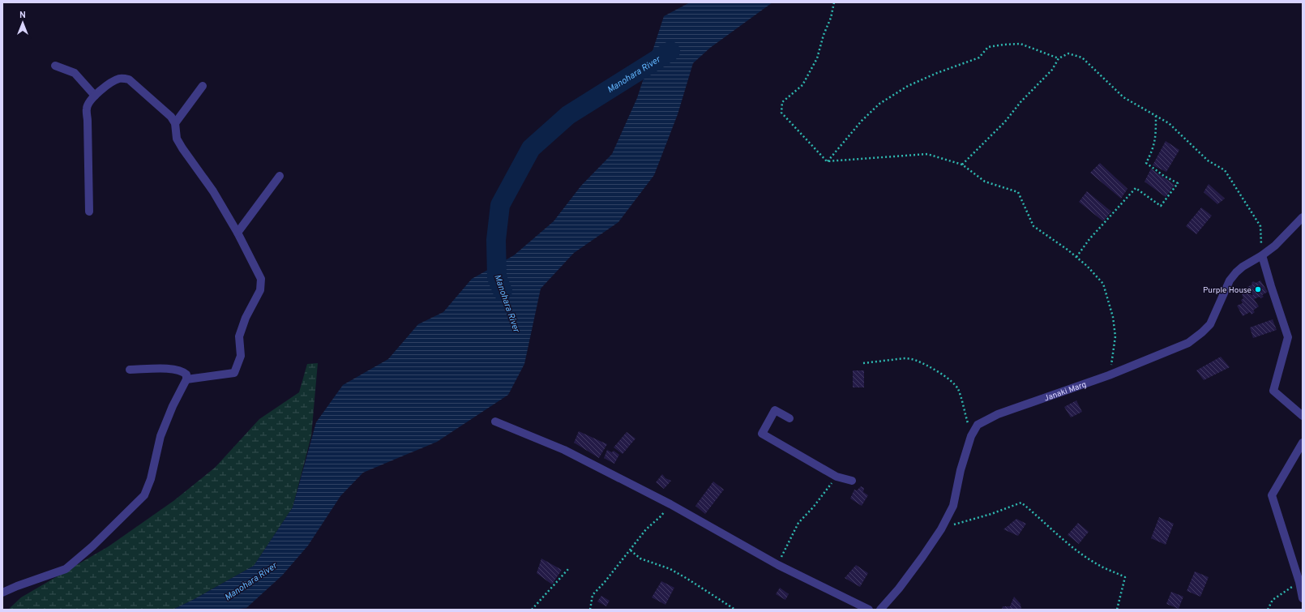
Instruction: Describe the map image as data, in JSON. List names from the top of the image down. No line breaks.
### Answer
{"streets":{"street":["Janaki Marg"]},"water":["Manohara River"],"places":["Purple House"],"north":"top"}
